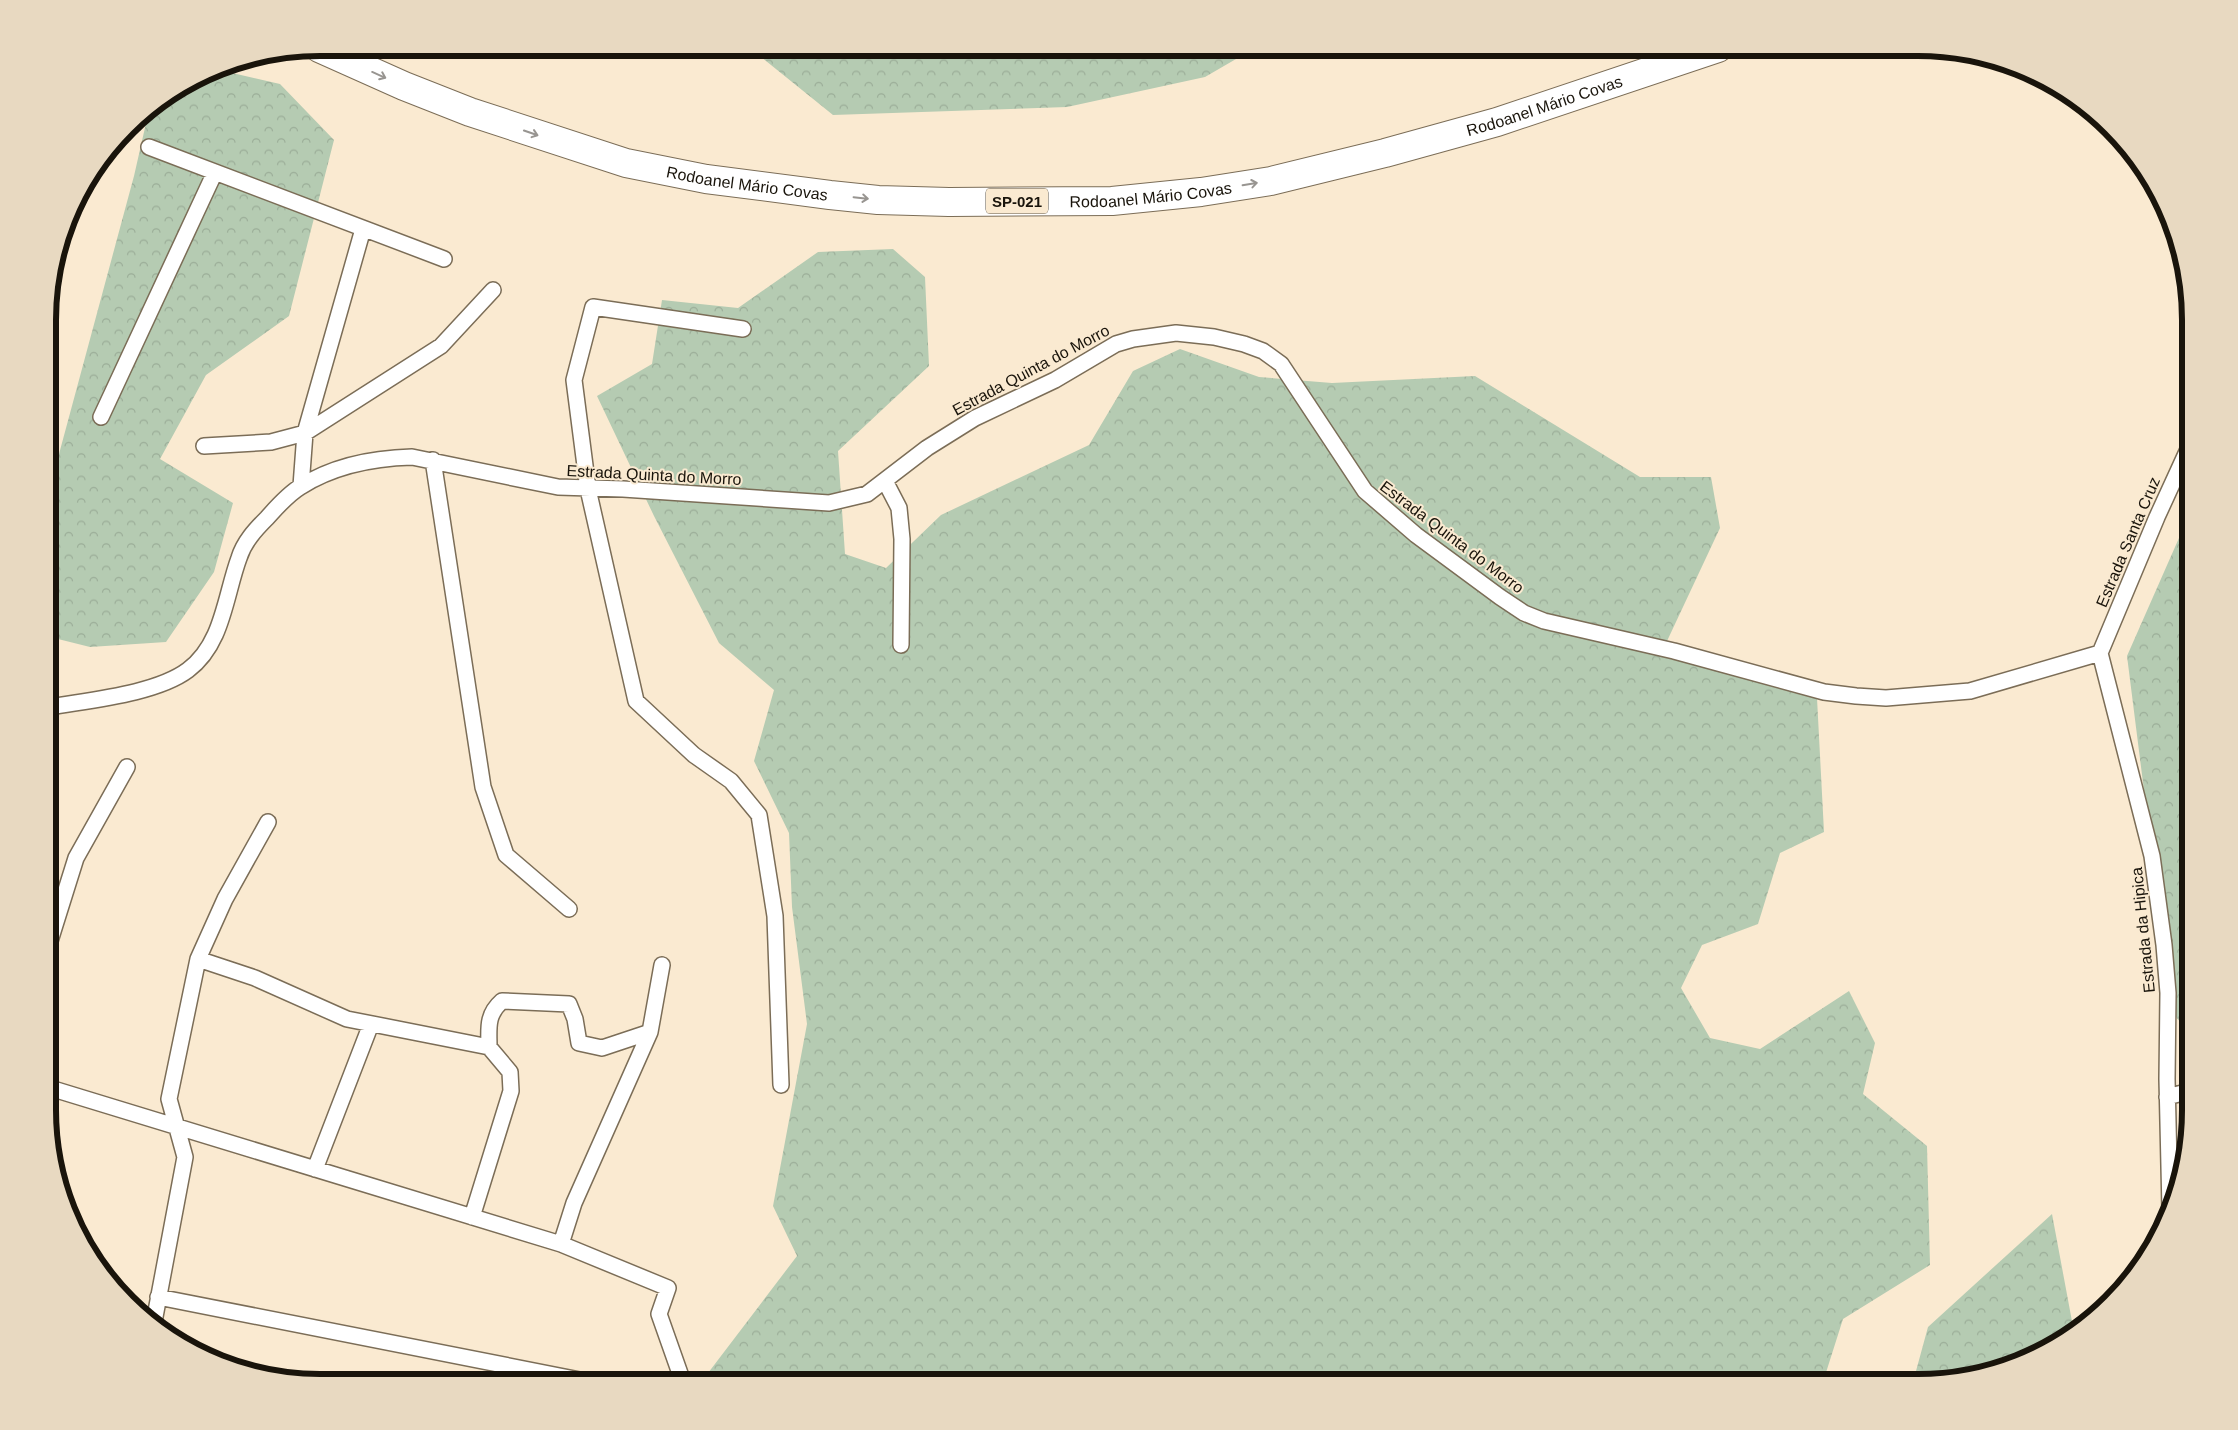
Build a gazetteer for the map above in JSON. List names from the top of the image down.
{
  "streets": {
    "highway": ["Rodoanel Mário Covas", "SP-021"],
    "street": ["Estrada Quinta do Morro", "Estrada Santa Cruz", "Estrada da Hipica"]
  },
  "crossings": [
    ["Estrada Quinta do Morro", "Estrada Santa Cruz"],
    ["Estrada Quinta do Morro", "Estrada da Hipica"],
    ["Estrada Santa Cruz", "Estrada da Hipica"]
  ],
  "one_way": ["Rodoanel Mário Covas"]
}
